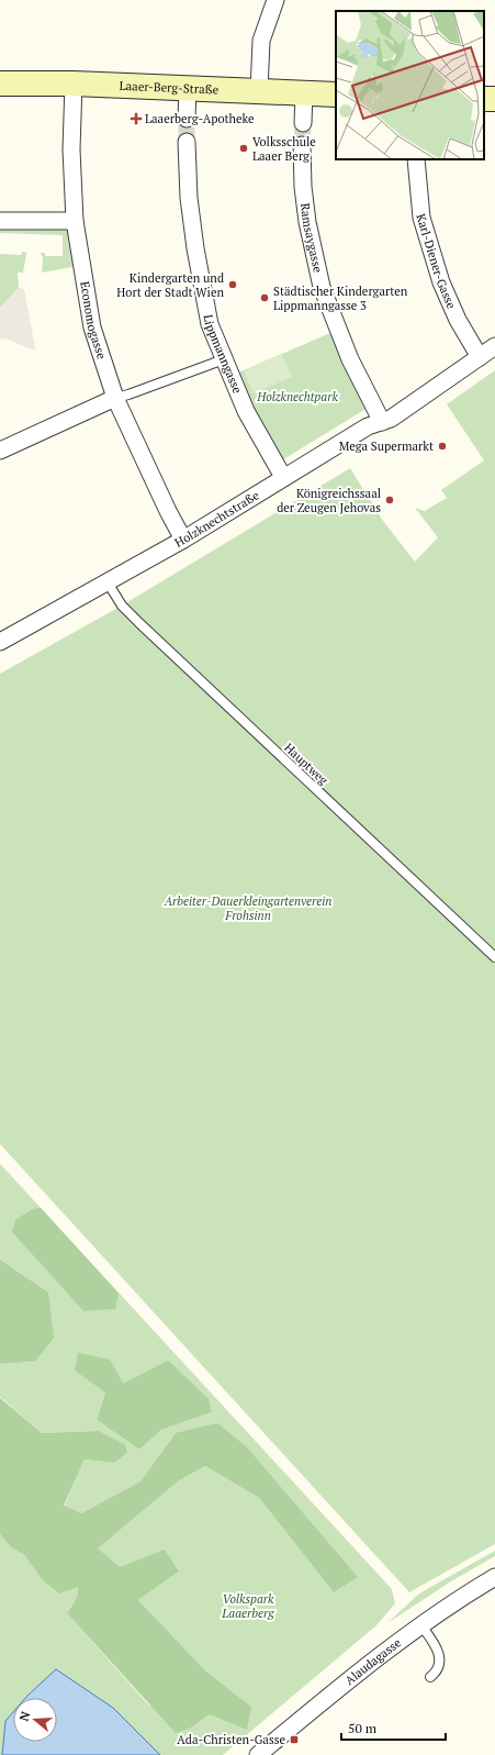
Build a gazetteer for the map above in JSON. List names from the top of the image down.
{
  "streets": {
    "main road": ["Laaer-Berg-Straße"],
    "street": [
      "Ramsaygasse",
      "Karl-Diener-Gasse",
      "Economogasse",
      "Lippmanngasse",
      "Holzknechtstraße",
      "Alaudagasse"
    ],
    "lane": ["Hauptweg"]
  },
  "crossings": [
    ["Laaer-Berg-Straße", "Economogasse"],
    ["Ramsaygasse", "Holzknechtstraße"],
    ["Karl-Diener-Gasse", "Holzknechtstraße"],
    ["Economogasse", "Holzknechtstraße"],
    ["Lippmanngasse", "Holzknechtstraße"],
    ["Holzknechtstraße", "Hauptweg"]
  ],
  "parks": ["Holzknechtpark", "Arbeiter-Dauerkleingartenverein Frohsinn", "Volkspark Laaerberg"],
  "places": {
    "health": ["Laaerberg-Apotheke"],
    "other": [
      "Volksschule Laaer Berg",
      "Kindergarten und Hort der Stadt Wien",
      "Städtischer Kindergarten Lippmanngasse 3",
      "Mega Supermarkt",
      "Königreichssaal der Zeugen Jehovas"
    ],
    "transit": ["Ada-Christen-Gasse"]
  },
  "scale_bar": "50 m",
  "north": "left"
}
